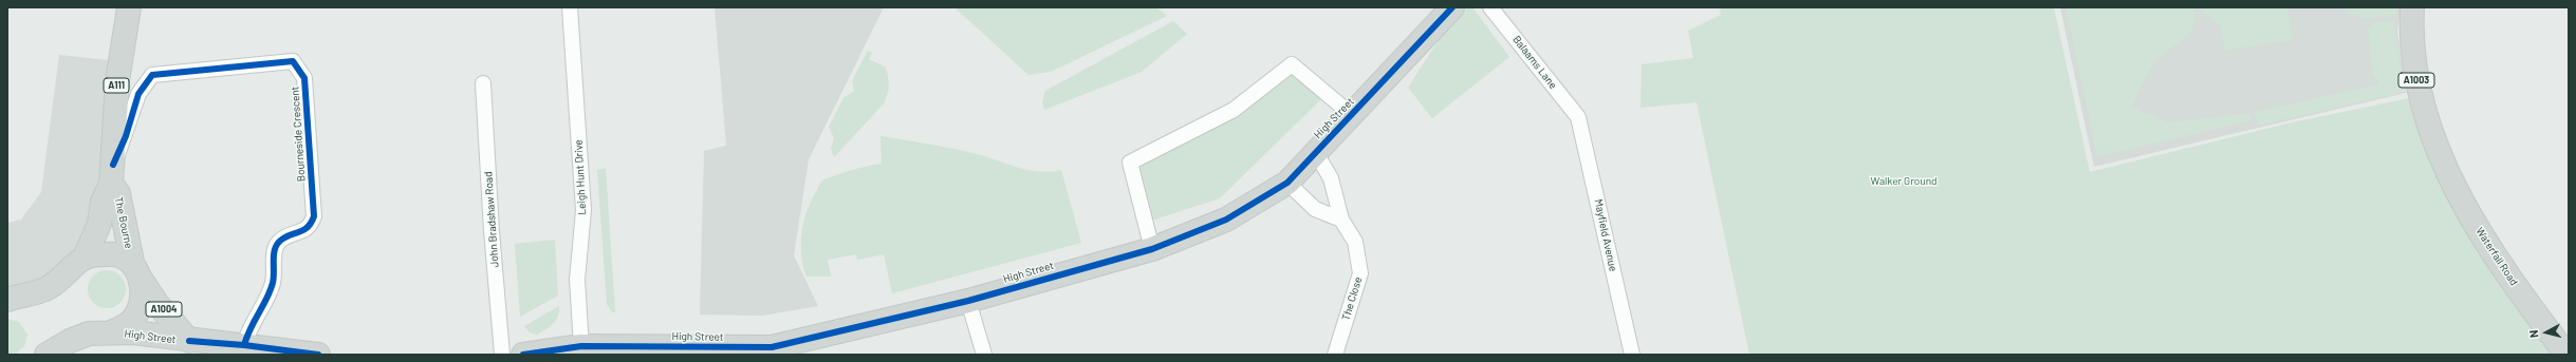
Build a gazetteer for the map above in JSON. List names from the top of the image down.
{
  "streets": {
    "main road": [
      "A1003",
      "A111",
      "High Street",
      "The Bourne",
      "Waterfall Road",
      "A1004"
    ],
    "street": [
      "Balaams Lane",
      "Bourneside Crescent",
      "Leigh Hunt Drive",
      "John Bradshaw Road",
      "Mayfield Avenue",
      "The Close"
    ]
  },
  "crossings": [
    ["Balaams Lane", "Mayfield Avenue"],
    ["A111", "High Street"],
    ["A111", "The Bourne"],
    ["High Street", "Bourneside Crescent"],
    ["High Street", "Leigh Hunt Drive"],
    ["High Street", "The Bourne"],
    ["High Street", "The Close"],
    ["Bourneside Crescent", "The Bourne"]
  ],
  "parks": ["Walker Ground"],
  "north": "left"
}
